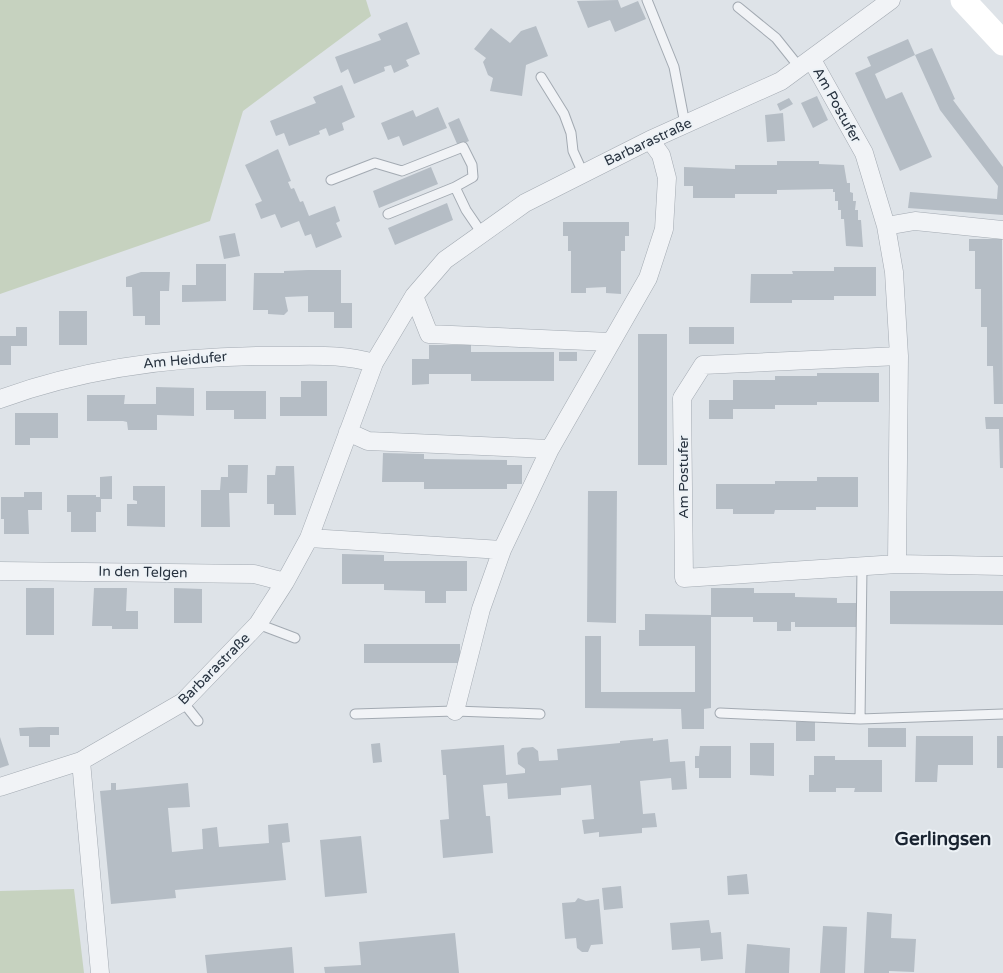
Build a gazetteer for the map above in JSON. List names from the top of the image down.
{
  "streets": {
    "street": [
      "Am Postufer",
      "Barbarastraße",
      "Am Heidufer",
      "In den Telgen"
    ]
  },
  "crossings": [
    ["Am Postufer", "Barbarastraße"],
    ["Barbarastraße", "Am Heidufer"],
    ["Barbarastraße", "In den Telgen"]
  ],
  "districts": ["Gerlingsen"]
}
